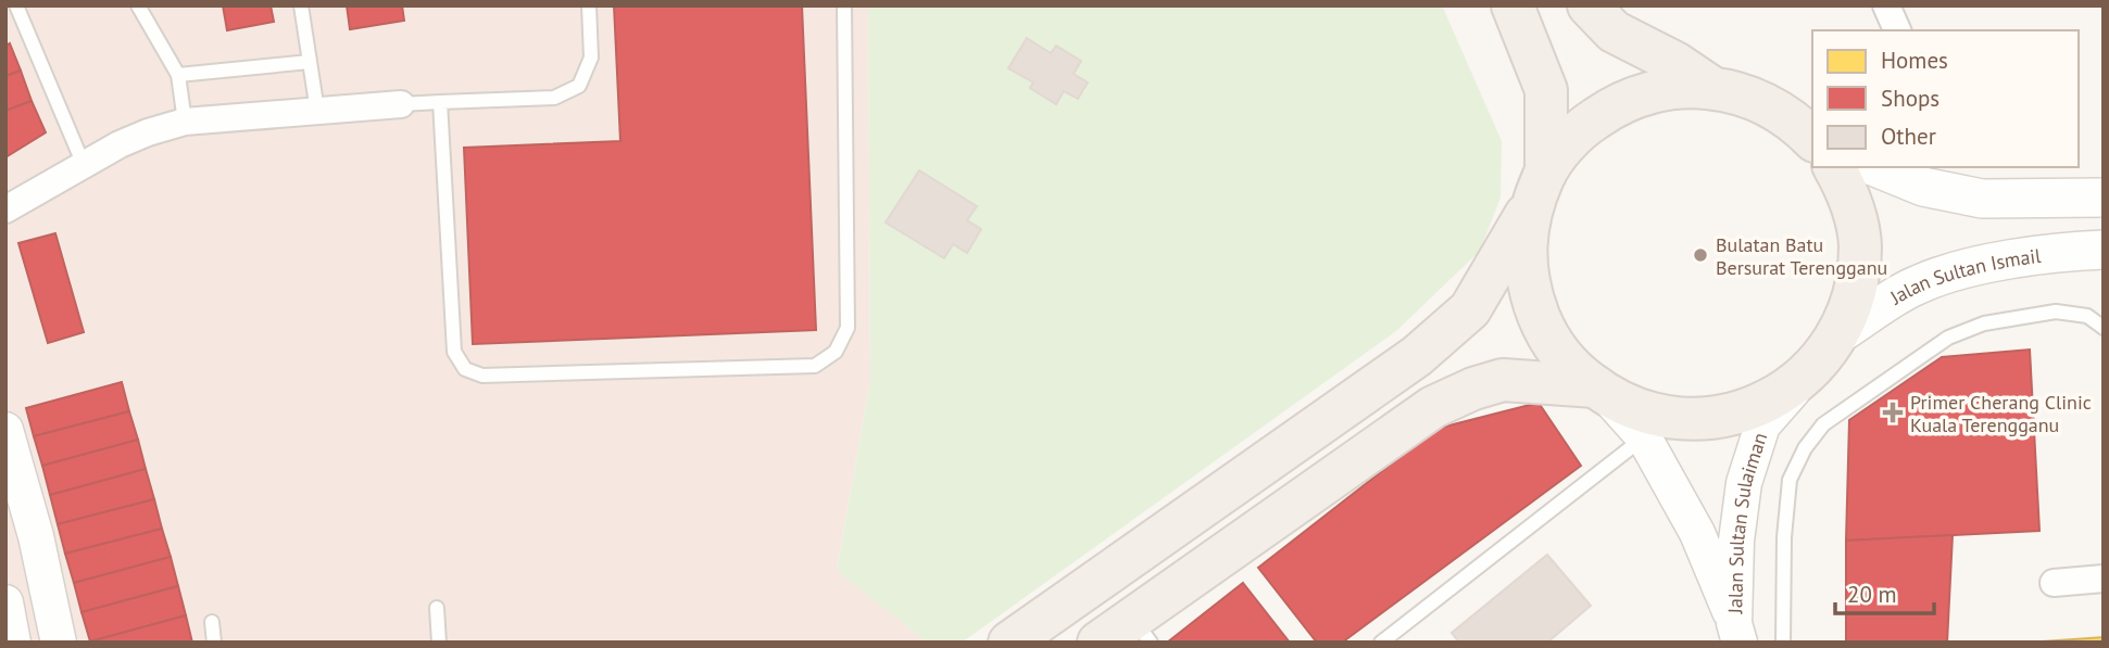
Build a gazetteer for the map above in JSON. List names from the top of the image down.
{
  "streets": {
    "main road": ["Jalan Sultan Ismail"],
    "street": ["Jalan Sultan Sulaiman"]
  },
  "places": {
    "other": ["Bulatan Batu Bersurat Terengganu"],
    "health": ["Primer Cherang Clinic Kuala Terengganu"]
  },
  "legend": ["Homes", "Shops", "Other"],
  "scale_bar": "20 m"
}
